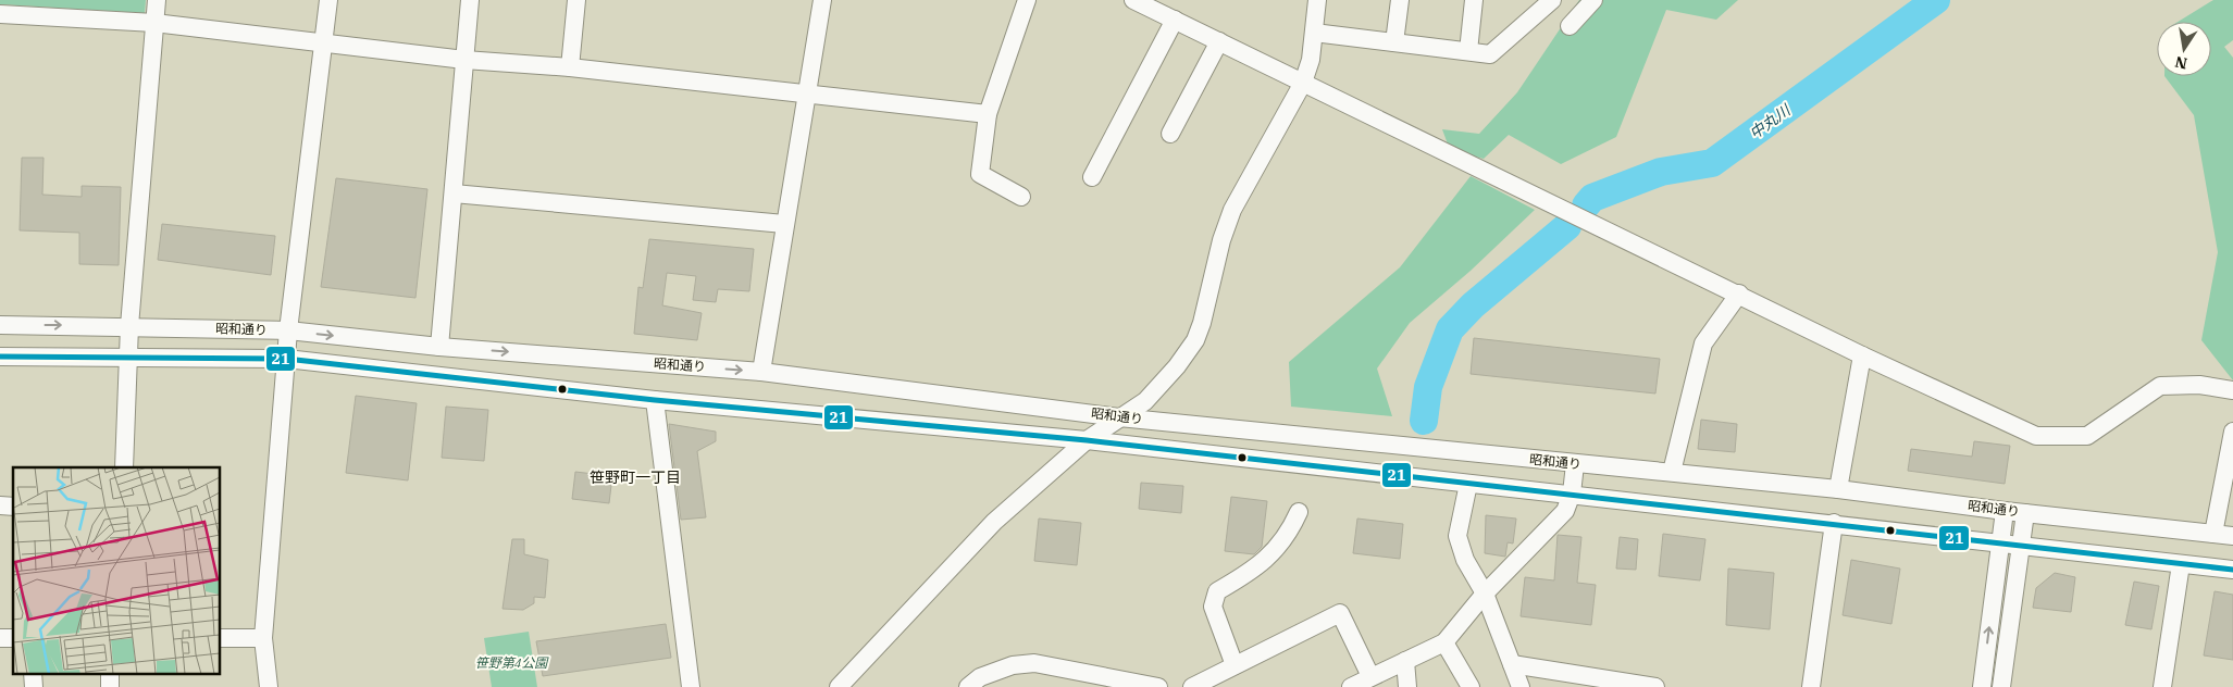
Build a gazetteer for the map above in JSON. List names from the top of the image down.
{
  "streets": {
    "street": ["昭和通り"]
  },
  "districts": ["笹野町一丁目"],
  "water": ["中丸川"],
  "parks": ["笹野第4公園"],
  "lines": ["transit line 21"],
  "north": "bottom"
}
